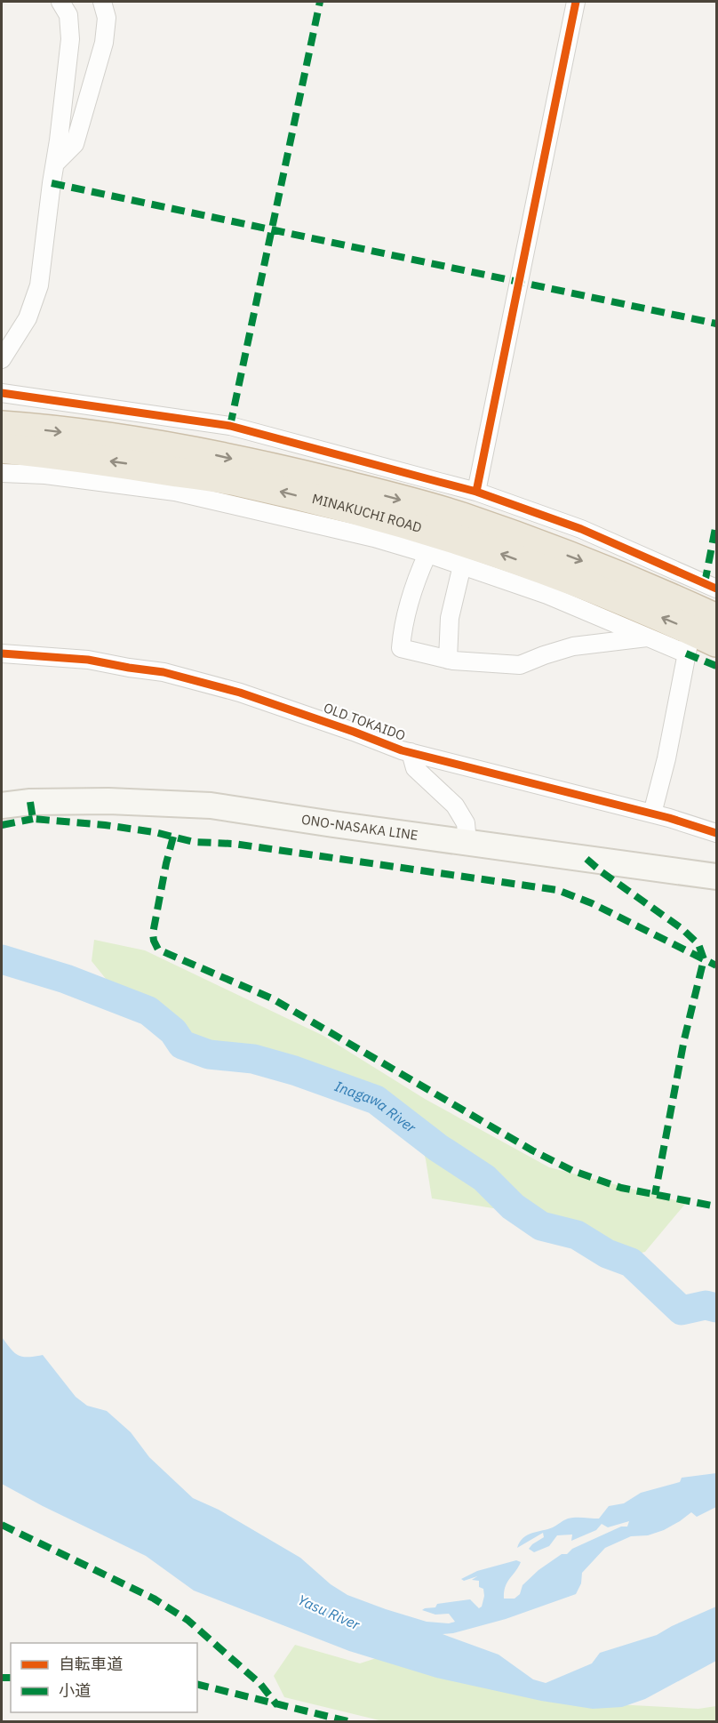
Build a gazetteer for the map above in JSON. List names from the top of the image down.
{
  "streets": {
    "highway": ["MINAKUCHI ROAD"],
    "main road": ["ONO-NASAKA LINE"],
    "street": ["OLD TOKAIDO"]
  },
  "water": ["Inagawa River", "Yasu River"],
  "legend": ["自転車道", "小道"]
}
